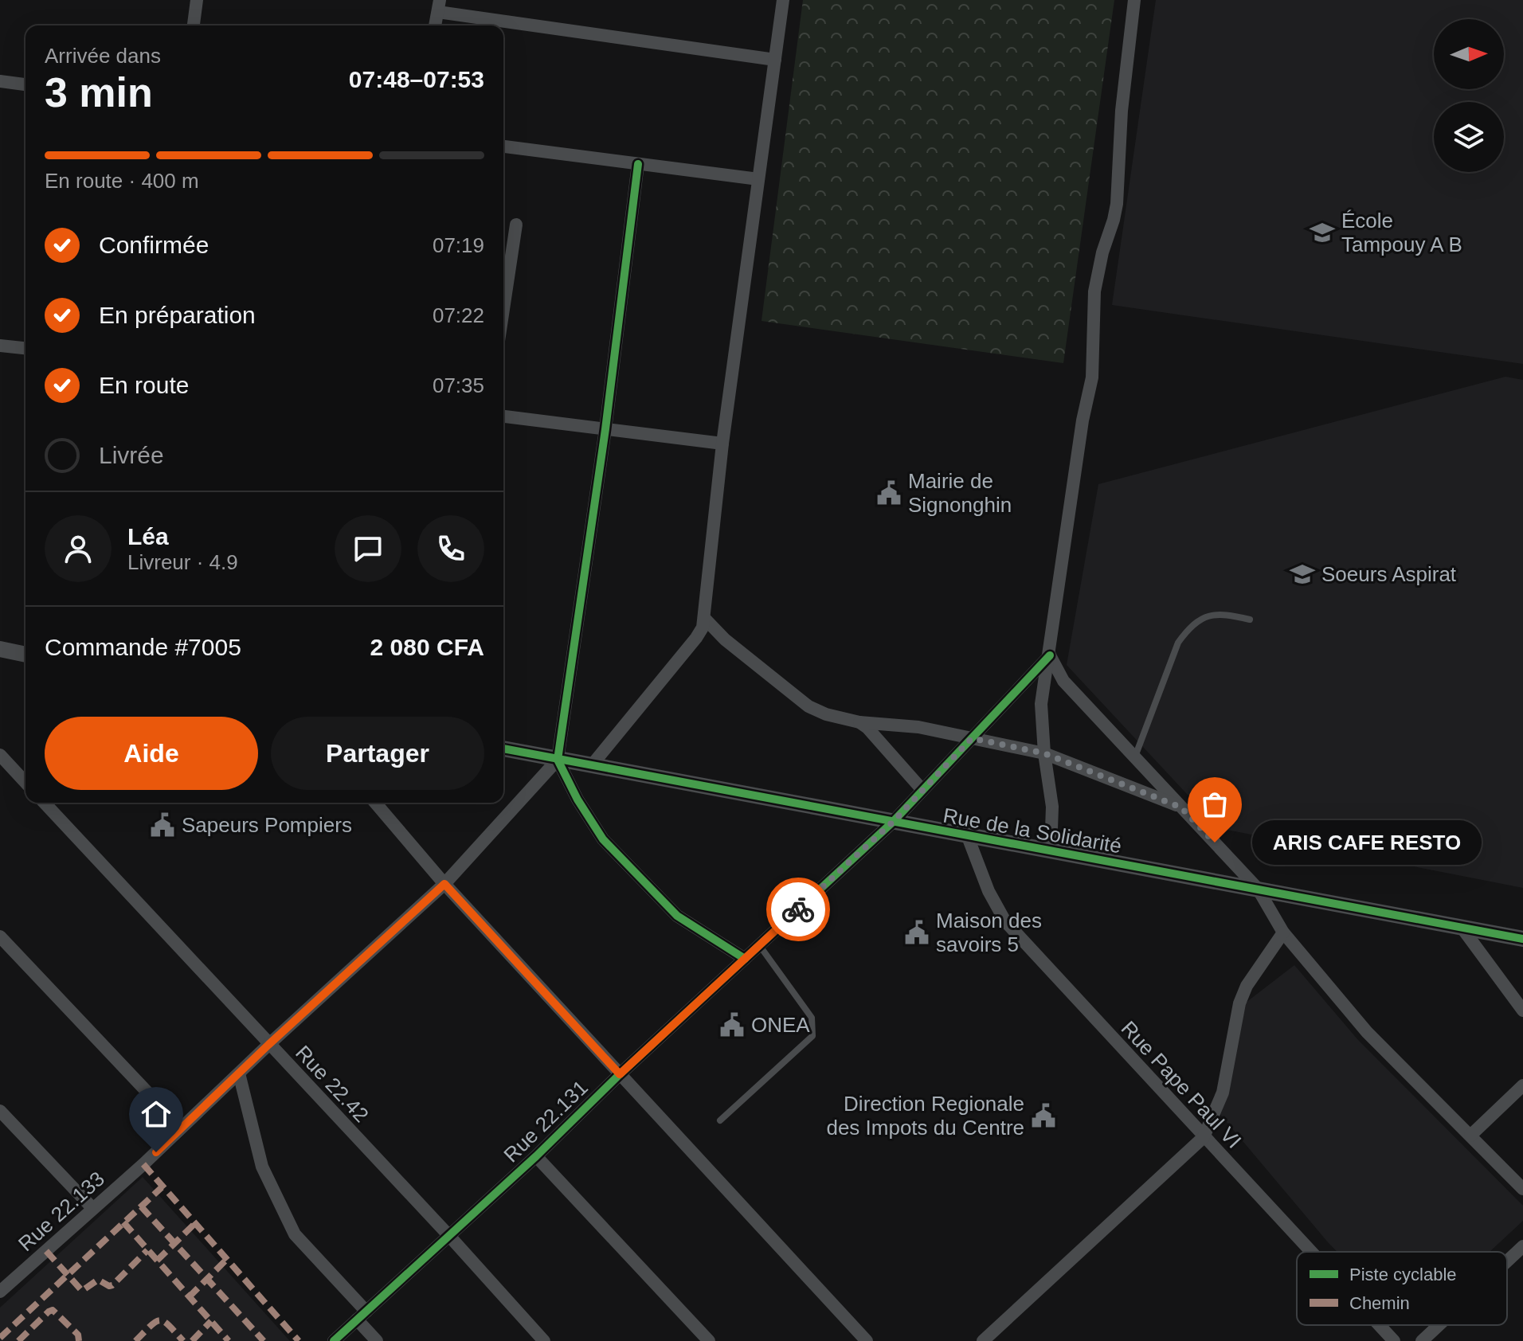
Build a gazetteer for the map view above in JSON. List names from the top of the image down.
{
  "streets": {
    "street": [
      "Rue de la Solidarité",
      "Rue 22.42",
      "Rue Pape Paul VI",
      "Rue 22.131",
      "Rue 22.133"
    ]
  },
  "crossings": [
    ["Rue de la Solidarité", "Rue Pape Paul VI"],
    ["Rue de la Solidarité", "Rue 22.131"],
    ["Rue de la Solidarité", "Rue 22.133"],
    ["Rue 22.42", "Rue 22.131"],
    ["Rue 22.42", "Rue 22.133"]
  ],
  "places": {
    "school or university": ["École Tampouy A B", "Soeurs Aspirat"],
    "public building": [
      "Mairie de Signonghin",
      "Sapeurs Pompiers",
      "Maison des savoirs 5",
      "ONEA",
      "Direction Regionale des Impots du Centre"
    ],
    "other": ["ARIS CAFE RESTO"]
  },
  "legend": ["Piste cyclable", "Chemin"],
  "north": "right",
  "page": {
    "heading": ["3 min", "Arrivée dans", "07:48–07:53"],
    "panel": [
      "Léa",
      "Livreur · 4.9",
      "Commande #7005",
      "2 080 CFA"
    ],
    "bar": "En route · 400 m",
    "list": [
      ["Confirmée", "07:19"],
      ["En préparation", "07:22"],
      ["En route", "07:35"],
      "Livrée"
    ],
    "buttons": ["Aide", "Partager"],
    "bubble": "ARIS CAFE RESTO"
  }
}
